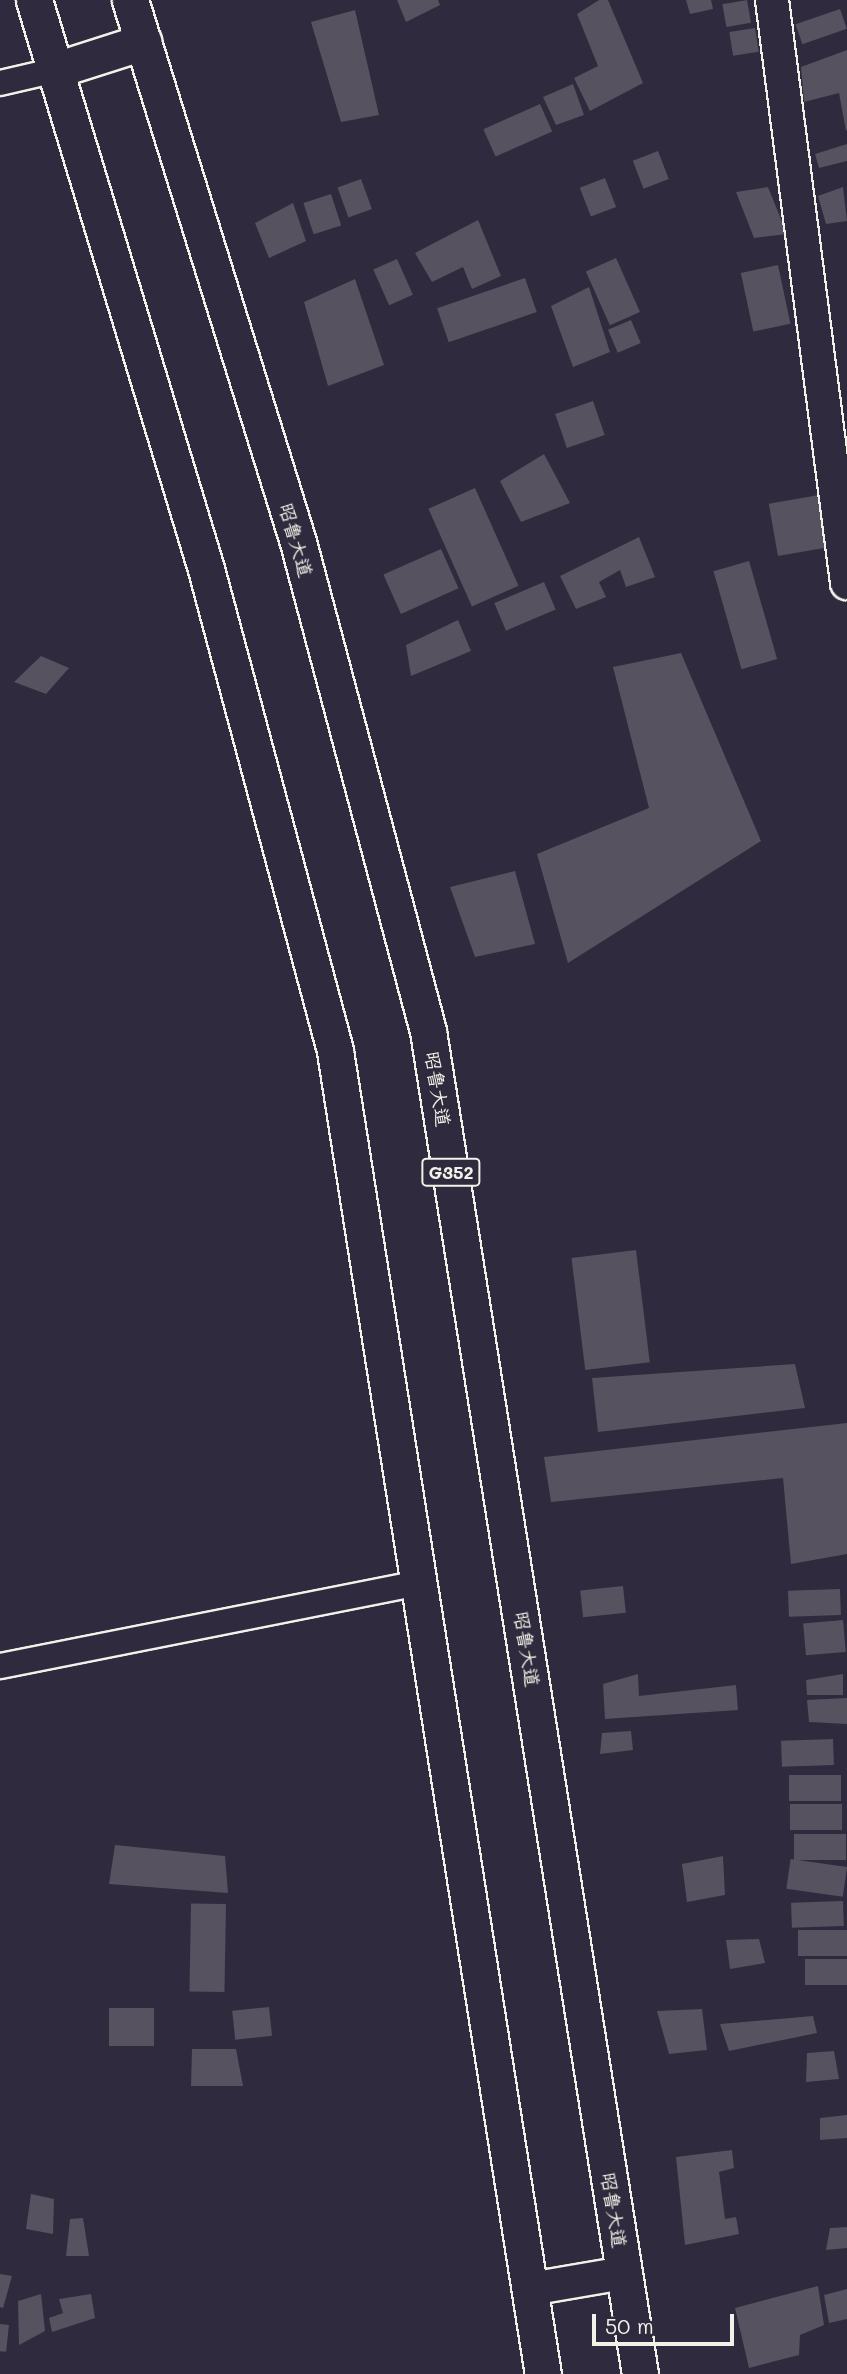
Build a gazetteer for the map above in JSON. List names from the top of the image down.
{
  "streets": {
    "highway": ["昭鲁大道", "G352"]
  },
  "scale_bar": "50 m"
}
